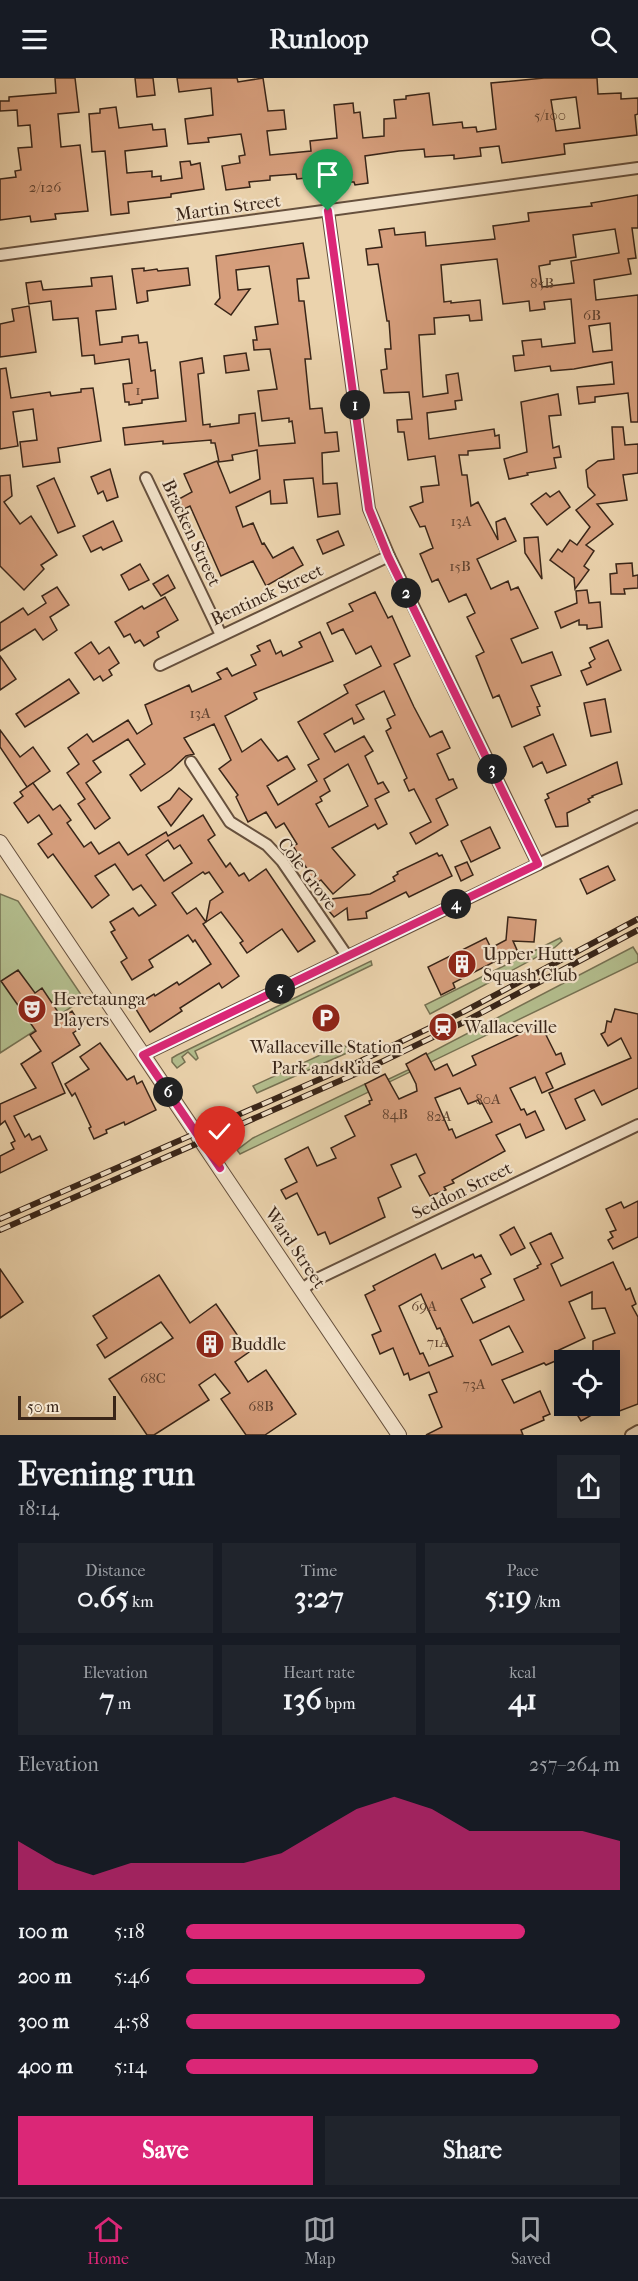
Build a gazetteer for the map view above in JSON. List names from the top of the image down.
{
  "streets": {
    "street": [
      "Martin Street",
      "Bracken Street",
      "Bentinck Street",
      "Cole Grove",
      "Seddon Street",
      "Ward Street"
    ]
  },
  "crossings": [
    ["Bracken Street", "Bentinck Street"],
    ["Seddon Street", "Ward Street"]
  ],
  "places": {
    "building": ["Upper Hutt Squash Club", "Buddle"],
    "theatre": ["Heretaunga Players"],
    "parking": ["Wallaceville Station Park and Ride"],
    "station": ["Wallaceville"]
  },
  "house_numbers": [
    "5/100",
    "2/126",
    "85B",
    "6B",
    "1",
    "13A",
    "15B",
    "13A",
    "80A",
    "84B",
    "82A",
    "69A",
    "71A",
    "68C",
    "73A",
    "68B"
  ],
  "scale_bar": "50 m",
  "page": {
    "header": "Runloop",
    "pins": [
      "1",
      "2",
      "3",
      "4",
      "5",
      "6"
    ],
    "scale": "50 m",
    "heading": ["Evening run", "18:14"],
    "stats": [
      ["Distance", "0.65 km"],
      ["Time", "3:27"],
      ["Pace", "5:19 /km"],
      ["Elevation", "7 m"],
      ["Heart rate", "136 bpm"],
      ["kcal", "41"]
    ],
    "chart": ["Elevation", "257–264 m"],
    "list": [
      {
        "name": "100 m",
        "note": "5:18"
      },
      {
        "name": "200 m",
        "note": "5:46"
      },
      {
        "name": "300 m",
        "note": "4:58"
      },
      {
        "name": "400 m",
        "note": "5:14"
      }
    ],
    "buttons": ["Save", "Share"],
    "tabs": ["Home", "Map", "Saved"]
  }
}
